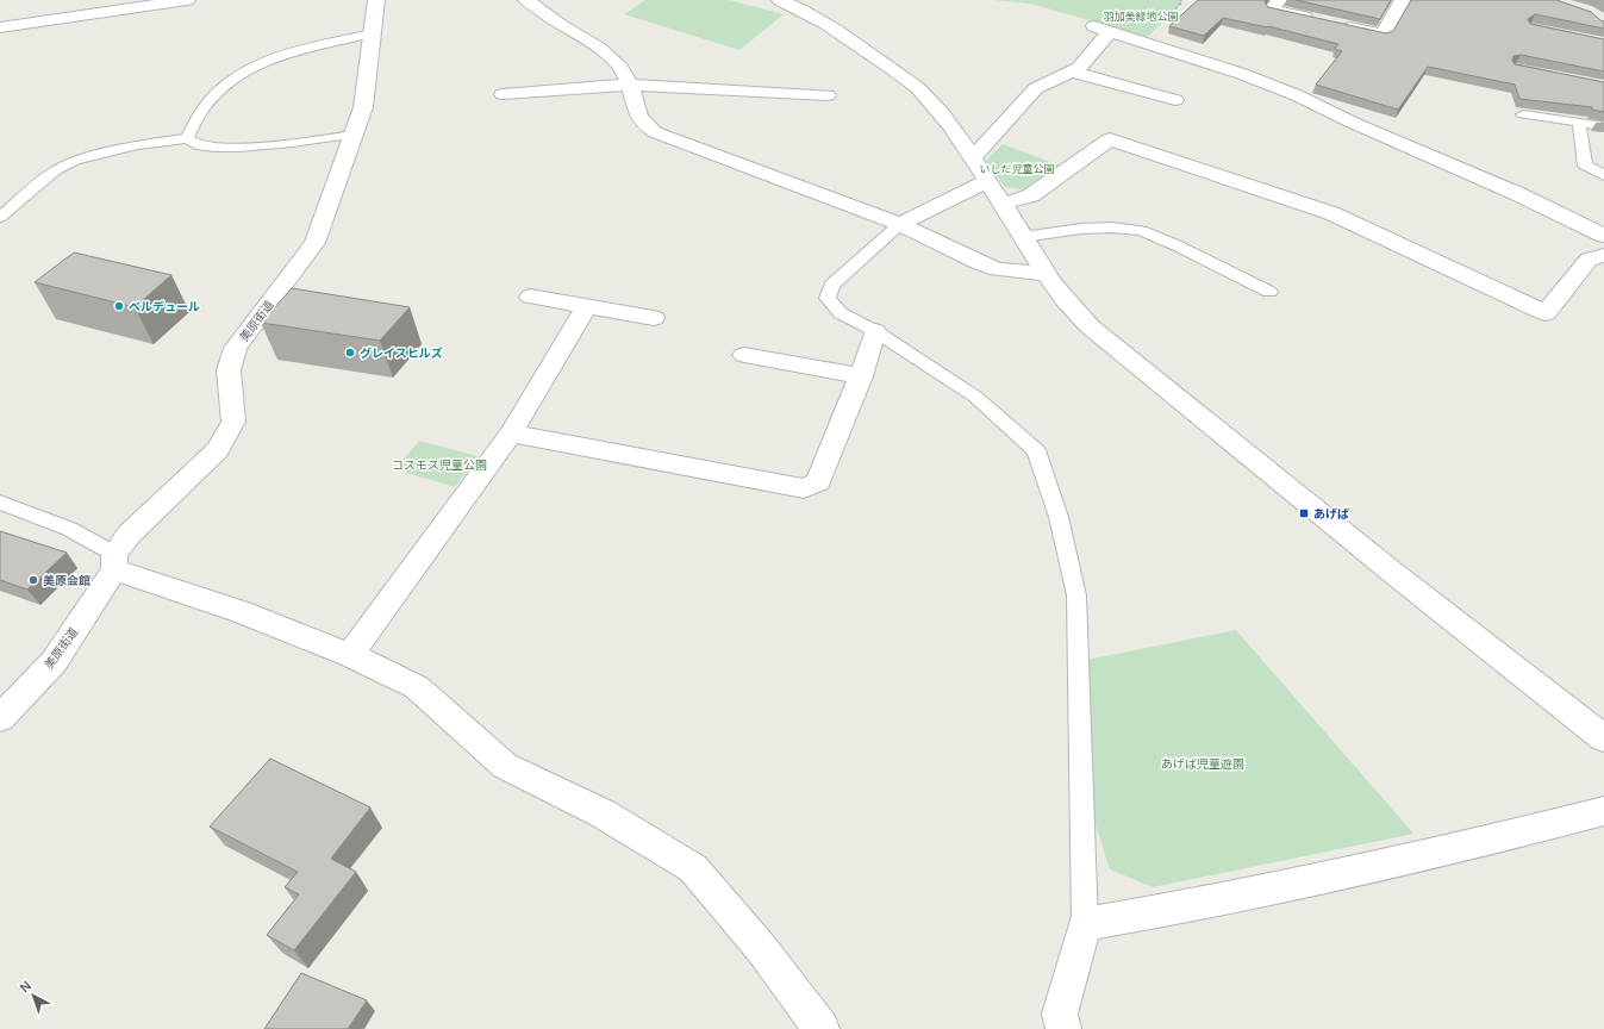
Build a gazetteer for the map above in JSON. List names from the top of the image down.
{
  "streets": {
    "street": ["美原街道"]
  },
  "parks": [
    "羽加美緑地公園",
    "いしだ児童公園",
    "コスモス児童公園",
    "あげば児童遊園"
  ],
  "places": {
    "other": ["ベルデュール", "グレイスヒルズ", "美原会館"],
    "transit": ["あげば"]
  },
  "north": "top left"
}
